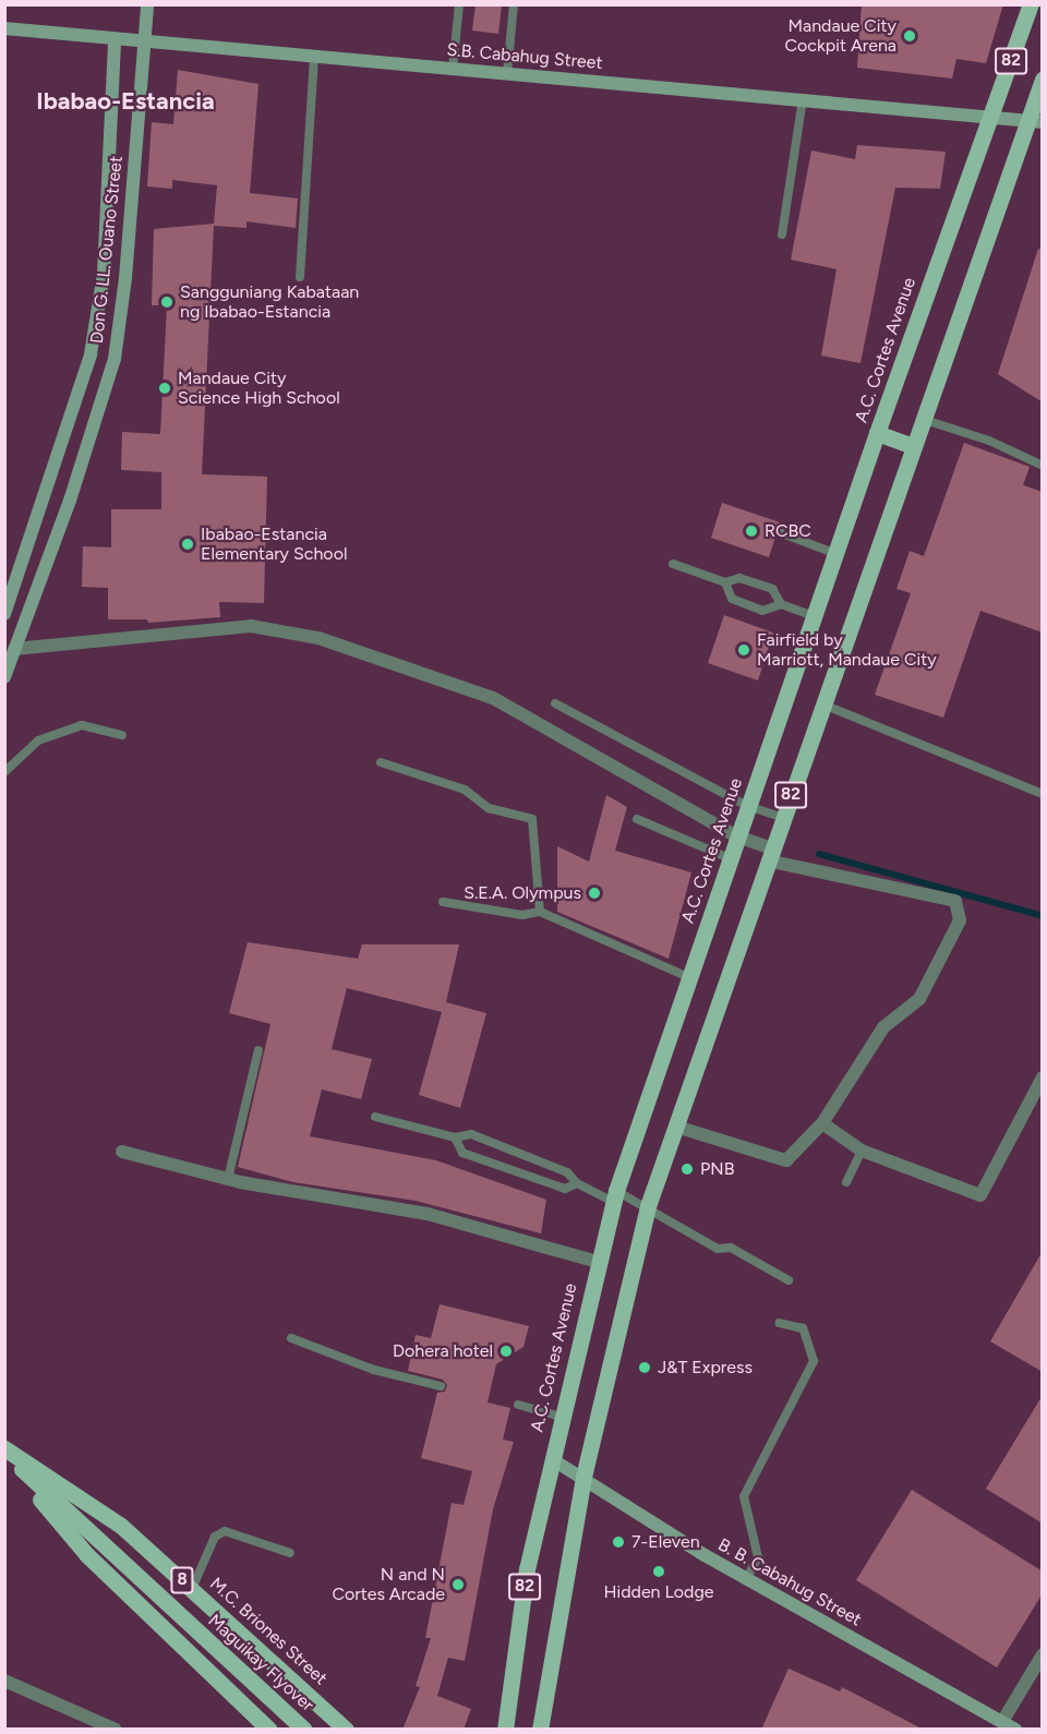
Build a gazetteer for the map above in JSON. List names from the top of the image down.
{
  "streets": {
    "main road": [
      "82",
      "A.C. Cortes Avenue",
      "8",
      "M.C. Briones Street",
      "Maguikay Flyover"
    ],
    "street": ["S.B. Cabahug Street", "Don G. LL. Ouano Street", "B. B. Cabahug Street"]
  },
  "crossings": [
    ["S.B. Cabahug Street", "82"],
    ["S.B. Cabahug Street", "Don G. LL. Ouano Street"],
    ["S.B. Cabahug Street", "A.C. Cortes Avenue"],
    ["82", "B. B. Cabahug Street"],
    ["A.C. Cortes Avenue", "B. B. Cabahug Street"],
    ["M.C. Briones Street", "Maguikay Flyover"]
  ],
  "districts": ["Ibabao-Estancia"],
  "places": [
    "Mandaue City Cockpit Arena",
    "Sangguniang Kabataan ng Ibabao-Estancia",
    "Mandaue City Science High School",
    "RCBC",
    "Ibabao-Estancia Elementary School",
    "Fairfield by Marriott, Mandaue City",
    "S.E.A. Olympus",
    "PNB",
    "Dohera hotel",
    "J&T Express",
    "7-Eleven",
    "Hidden Lodge",
    "N and N Cortes Arcade"
  ]
}
